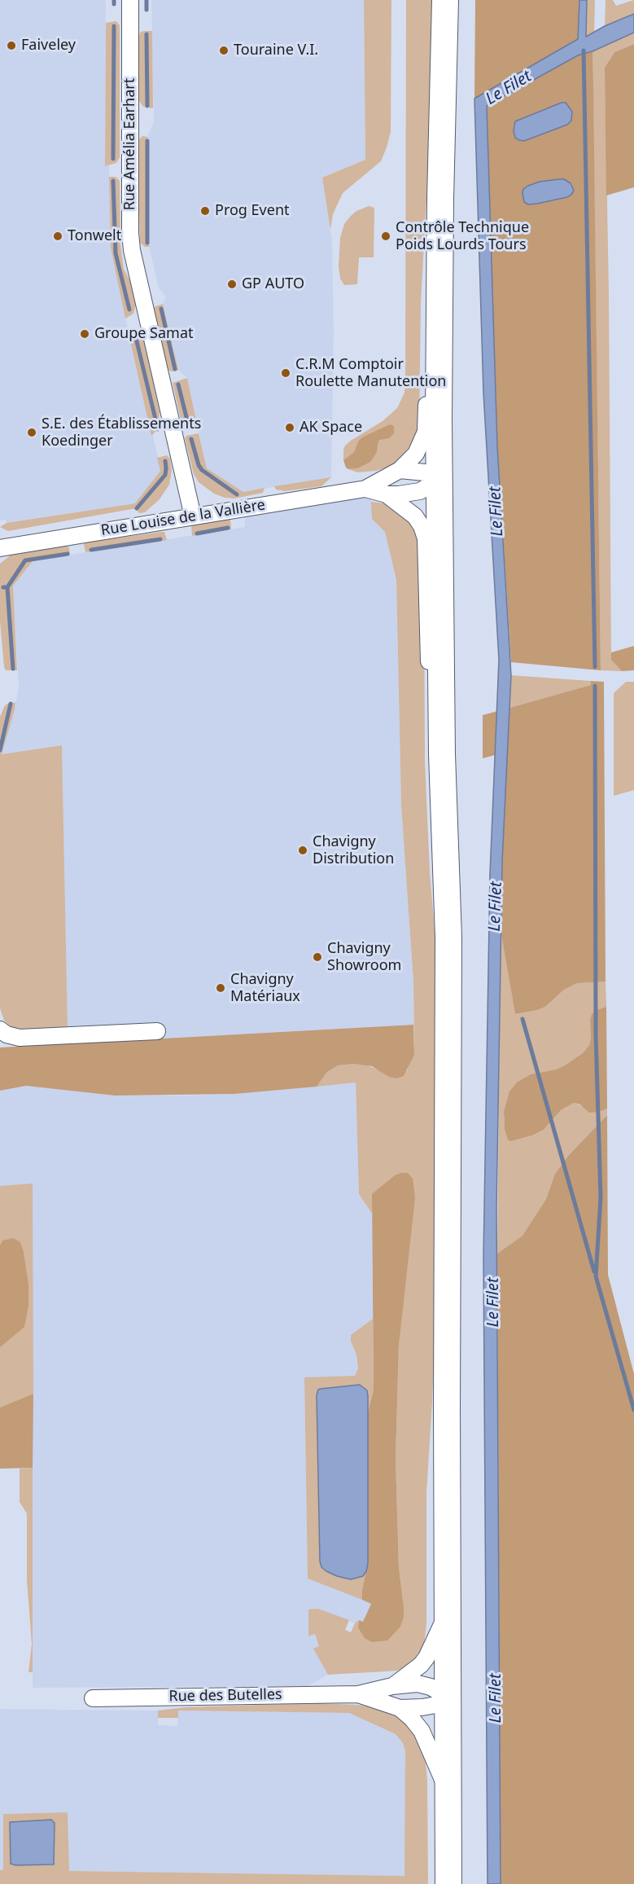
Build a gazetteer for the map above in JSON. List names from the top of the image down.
{
  "streets": {
    "street": ["Rue Amélia Earhart", "Rue Louise de la Vallière", "Rue des Butelles"]
  },
  "crossings": [
    ["Rue Amélia Earhart", "Rue Louise de la Vallière"]
  ],
  "water": ["Le Filet"],
  "places": [
    "Faiveley",
    "Touraine V.I.",
    "Prog Event",
    "Tonwelt",
    "Contrôle Technique Poids Lourds Tours",
    "GP AUTO",
    "Groupe Samat",
    "C.R.M Comptoir Roulette Manutention",
    "AK Space",
    "S.E. des Établissements Koedinger",
    "Chavigny Distribution",
    "Chavigny Showroom",
    "Chavigny Matériaux"
  ]
}
